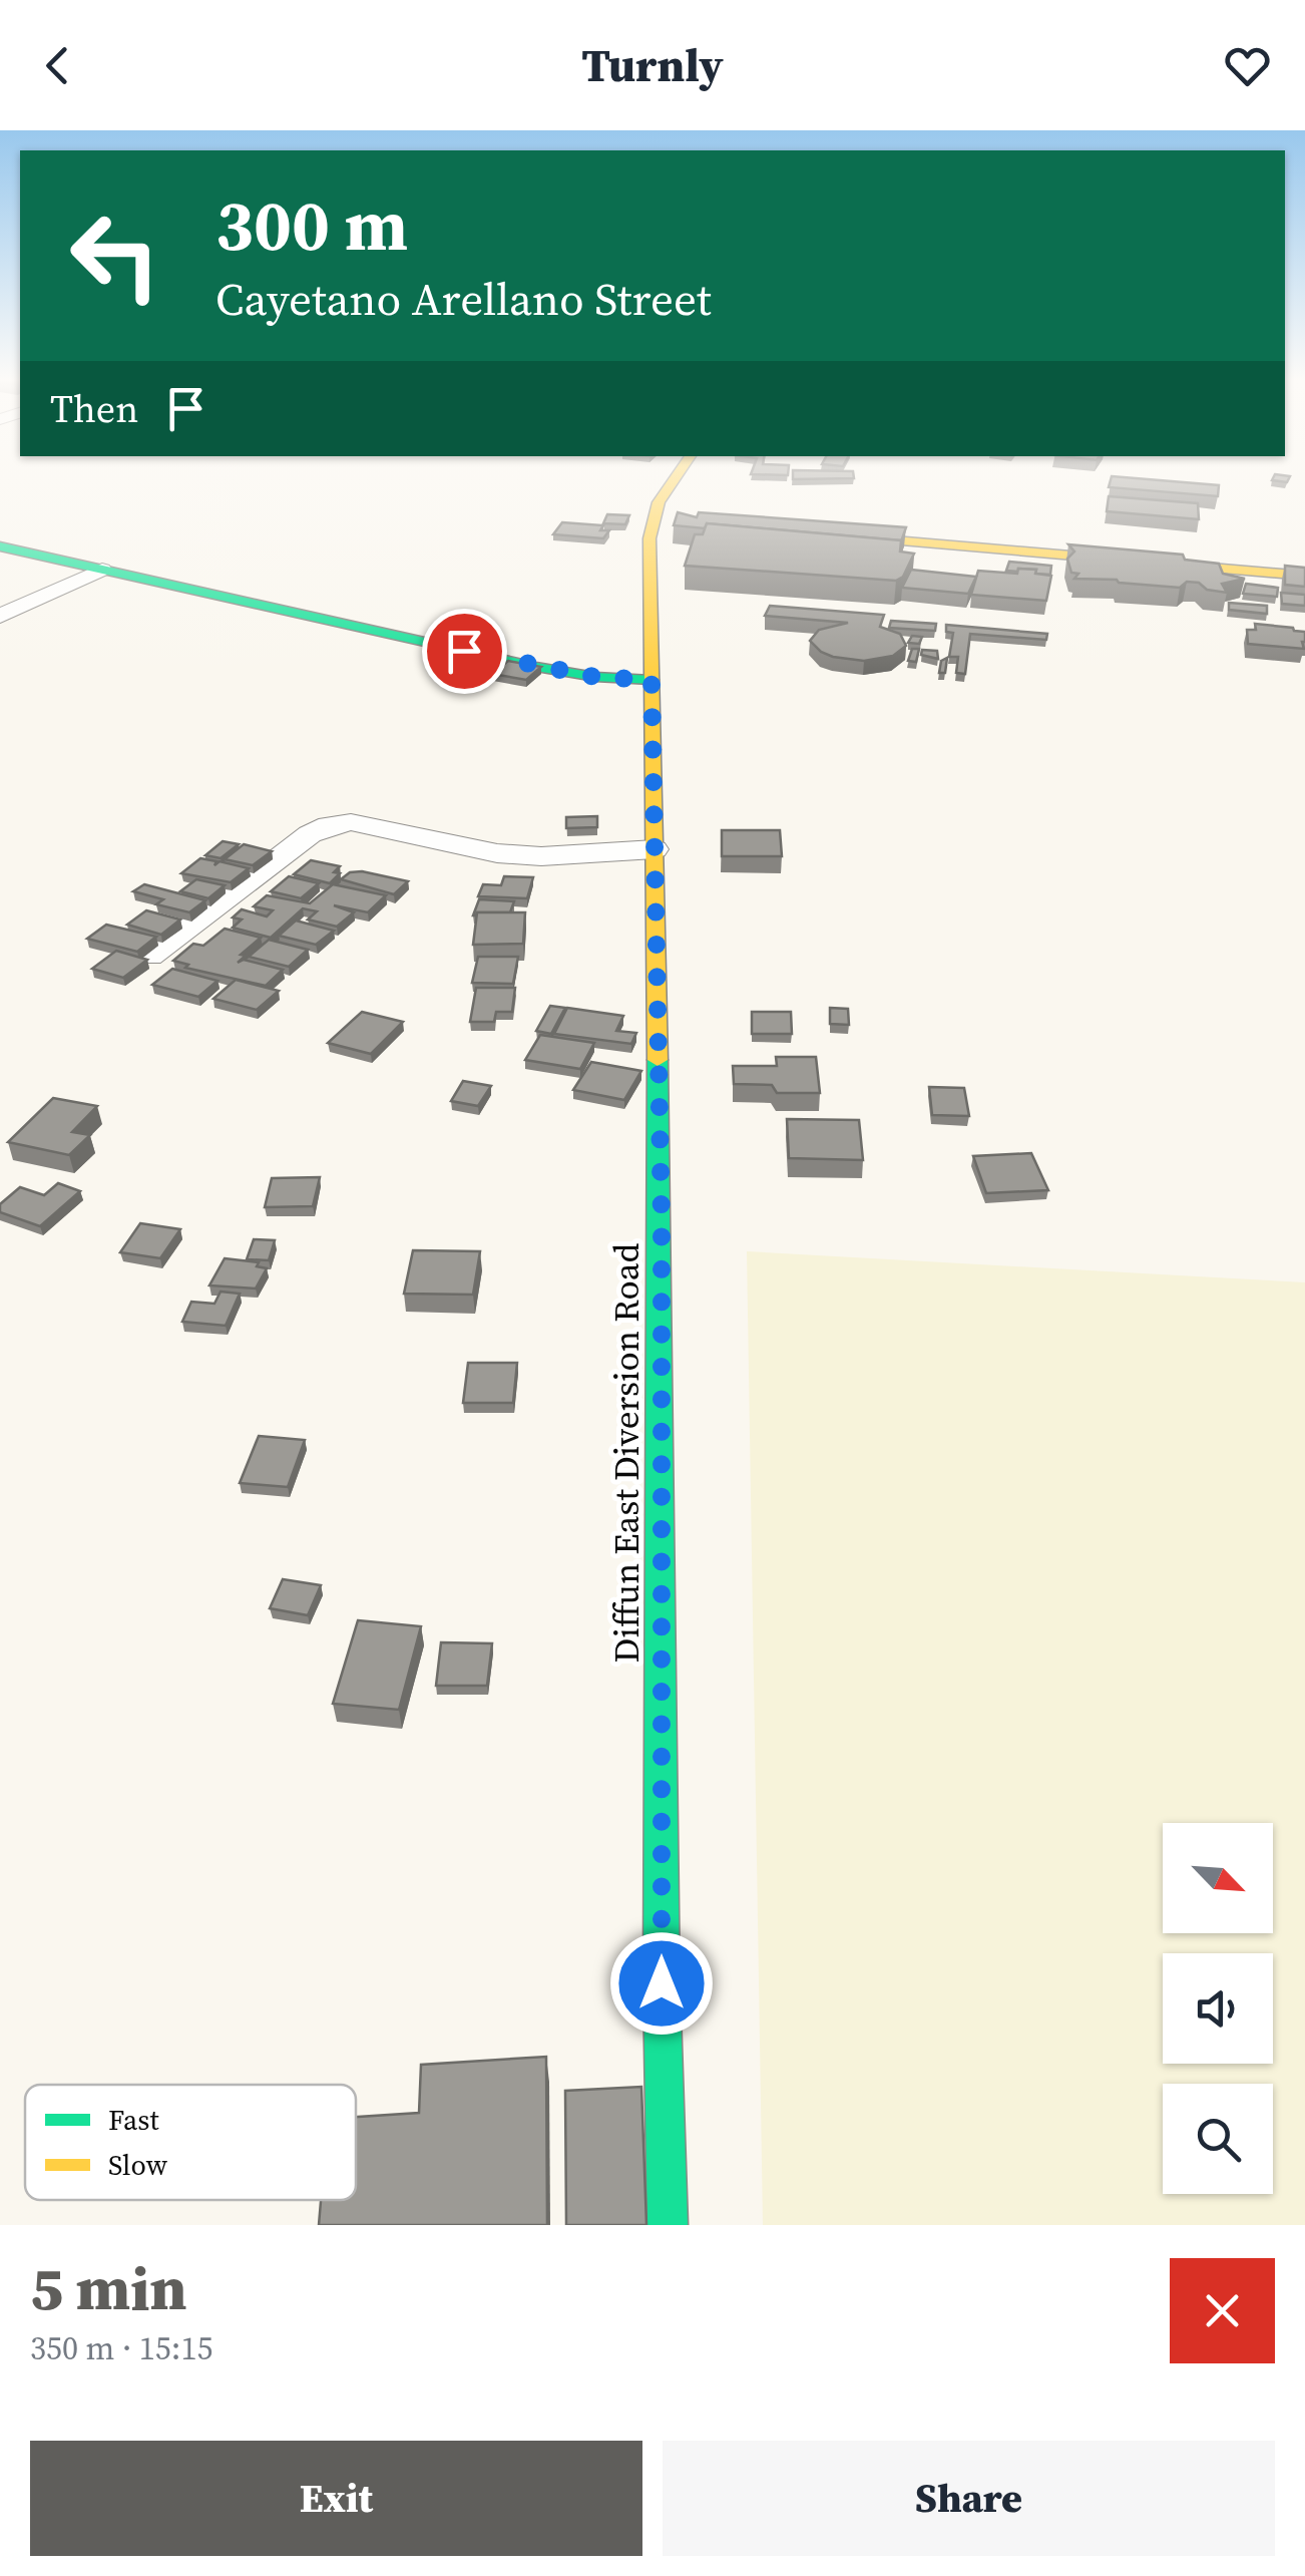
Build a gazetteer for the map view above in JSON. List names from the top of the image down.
{
  "streets": {
    "main road": ["Diffun East Diversion Road"]
  },
  "legend": ["Fast", "Slow"],
  "north": "bottom right",
  "page": {
    "header": "Turnly",
    "turn": ["300 m", "Cayetano Arellano Street"],
    "then": "Then",
    "heading": ["5 min", "350 m · 15:15"],
    "buttons": ["Exit", "Share"]
  }
}
